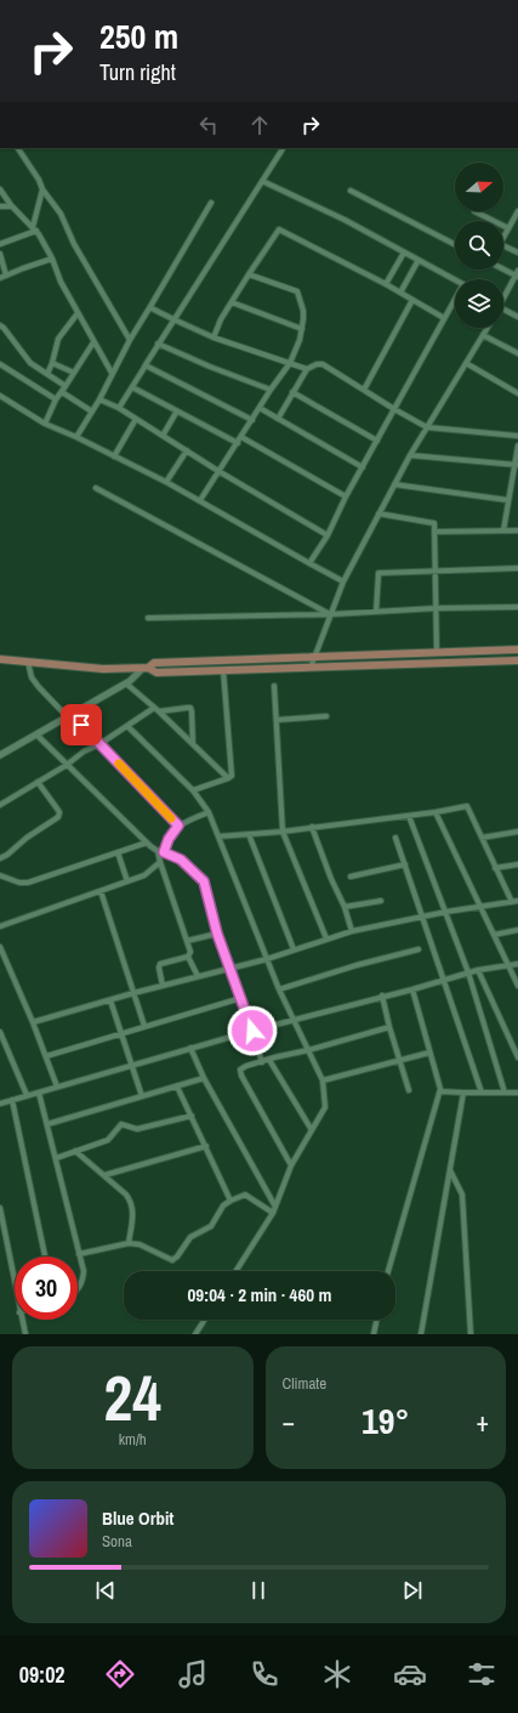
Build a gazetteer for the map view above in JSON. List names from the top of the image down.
{
  "north": "right",
  "page": {
    "turn": ["250 m", "Turn right"],
    "limit": "30",
    "trip": "09:04 · 2 min · 460 m",
    "tile": [
      ["24", "km/h"],
      "Climate"
    ],
    "heat": ["−", "19°", "+"],
    "song": ["Blue Orbit", "Sona"],
    "tabs": "09:02"
  }
}
